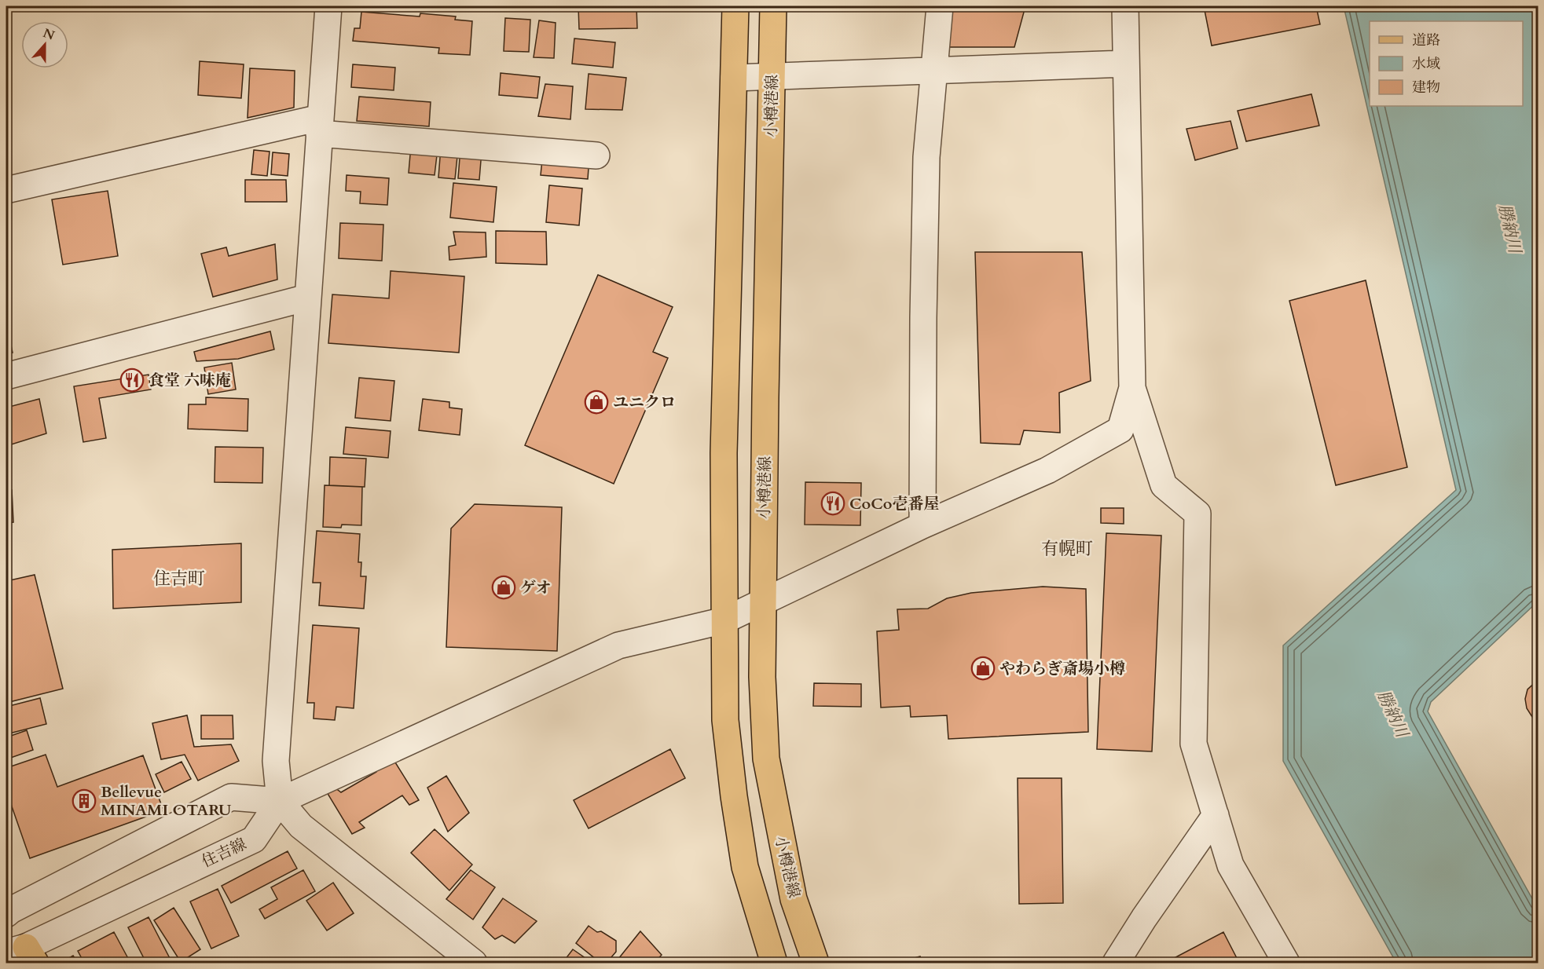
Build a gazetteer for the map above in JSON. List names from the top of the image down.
{
  "streets": {
    "main road": ["小樽港線"],
    "street": ["住吉線"]
  },
  "districts": ["有幌町", "住吉町"],
  "water": ["勝納川"],
  "places": {
    "restaurant": ["食堂 六味庵", "CoCo壱番屋"],
    "shop": ["ユニクロ", "ゲオ", "やわらぎ斎場小樽"],
    "building": ["Bellevue MINAMI OTARU"]
  },
  "legend": ["道路", "水域", "建物"],
  "north": "top"
}
